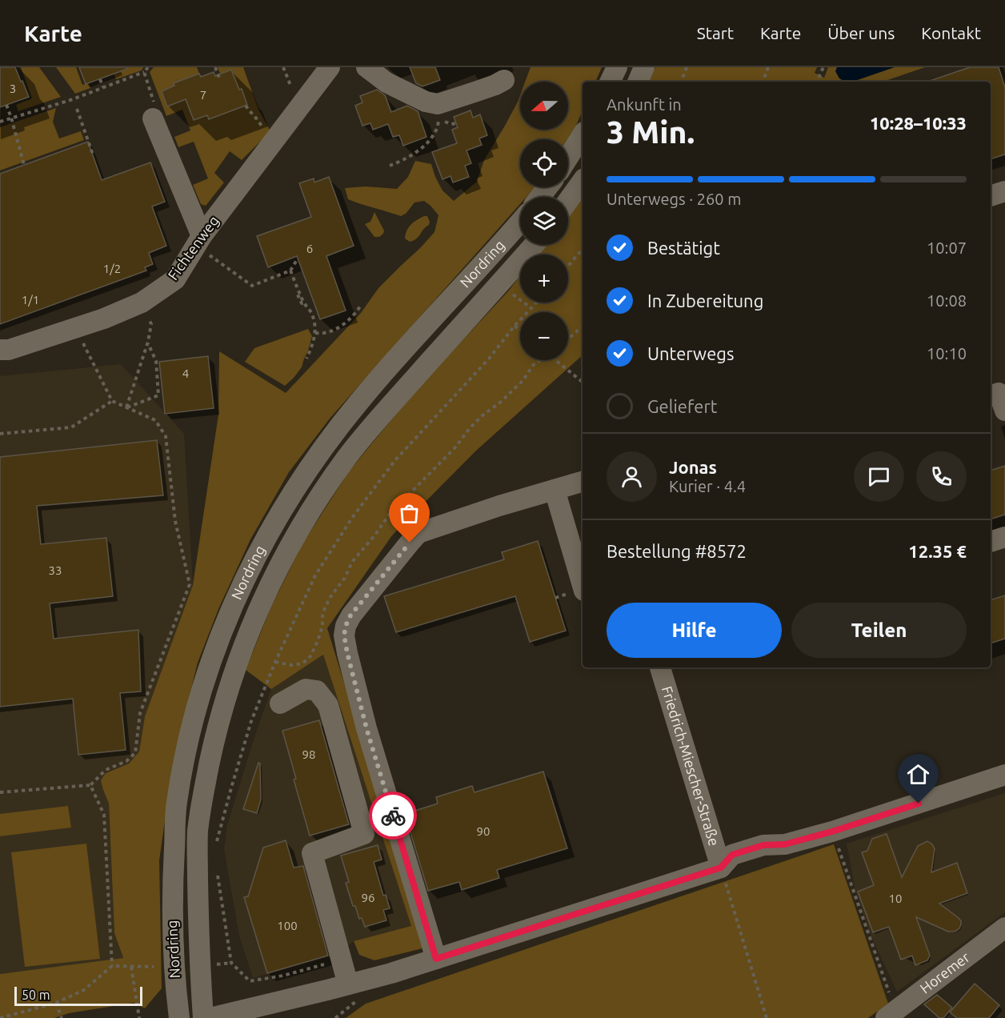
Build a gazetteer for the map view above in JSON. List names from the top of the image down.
{
  "streets": {
    "street": [
      "Fichtenweg",
      "Nordring",
      "Friedrich-Miescher-Straße",
      "Horemer"
    ]
  },
  "house_numbers": [
    "3",
    "7",
    "6",
    "1/2",
    "1/1",
    "4",
    "33",
    "98",
    "90",
    "96",
    "10",
    "100"
  ],
  "scale_bar": "50 m",
  "north": "left",
  "page": {
    "header": "Karte",
    "nav": [
      "Start",
      "Karte",
      "Über uns",
      "Kontakt"
    ],
    "map_buttons": ["+", "−"],
    "heading": ["3 Min.", "Ankunft in", "10:28–10:33"],
    "panel": [
      "Jonas",
      "Kurier · 4.4",
      "Bestellung #8572",
      "12.35 €"
    ],
    "bar": "Unterwegs · 260 m",
    "list": [
      ["Bestätigt", "10:07"],
      ["In Zubereitung", "10:08"],
      ["Unterwegs", "10:10"],
      "Geliefert"
    ],
    "buttons": ["Hilfe", "Teilen"],
    "scale": "50 m"
  }
}
